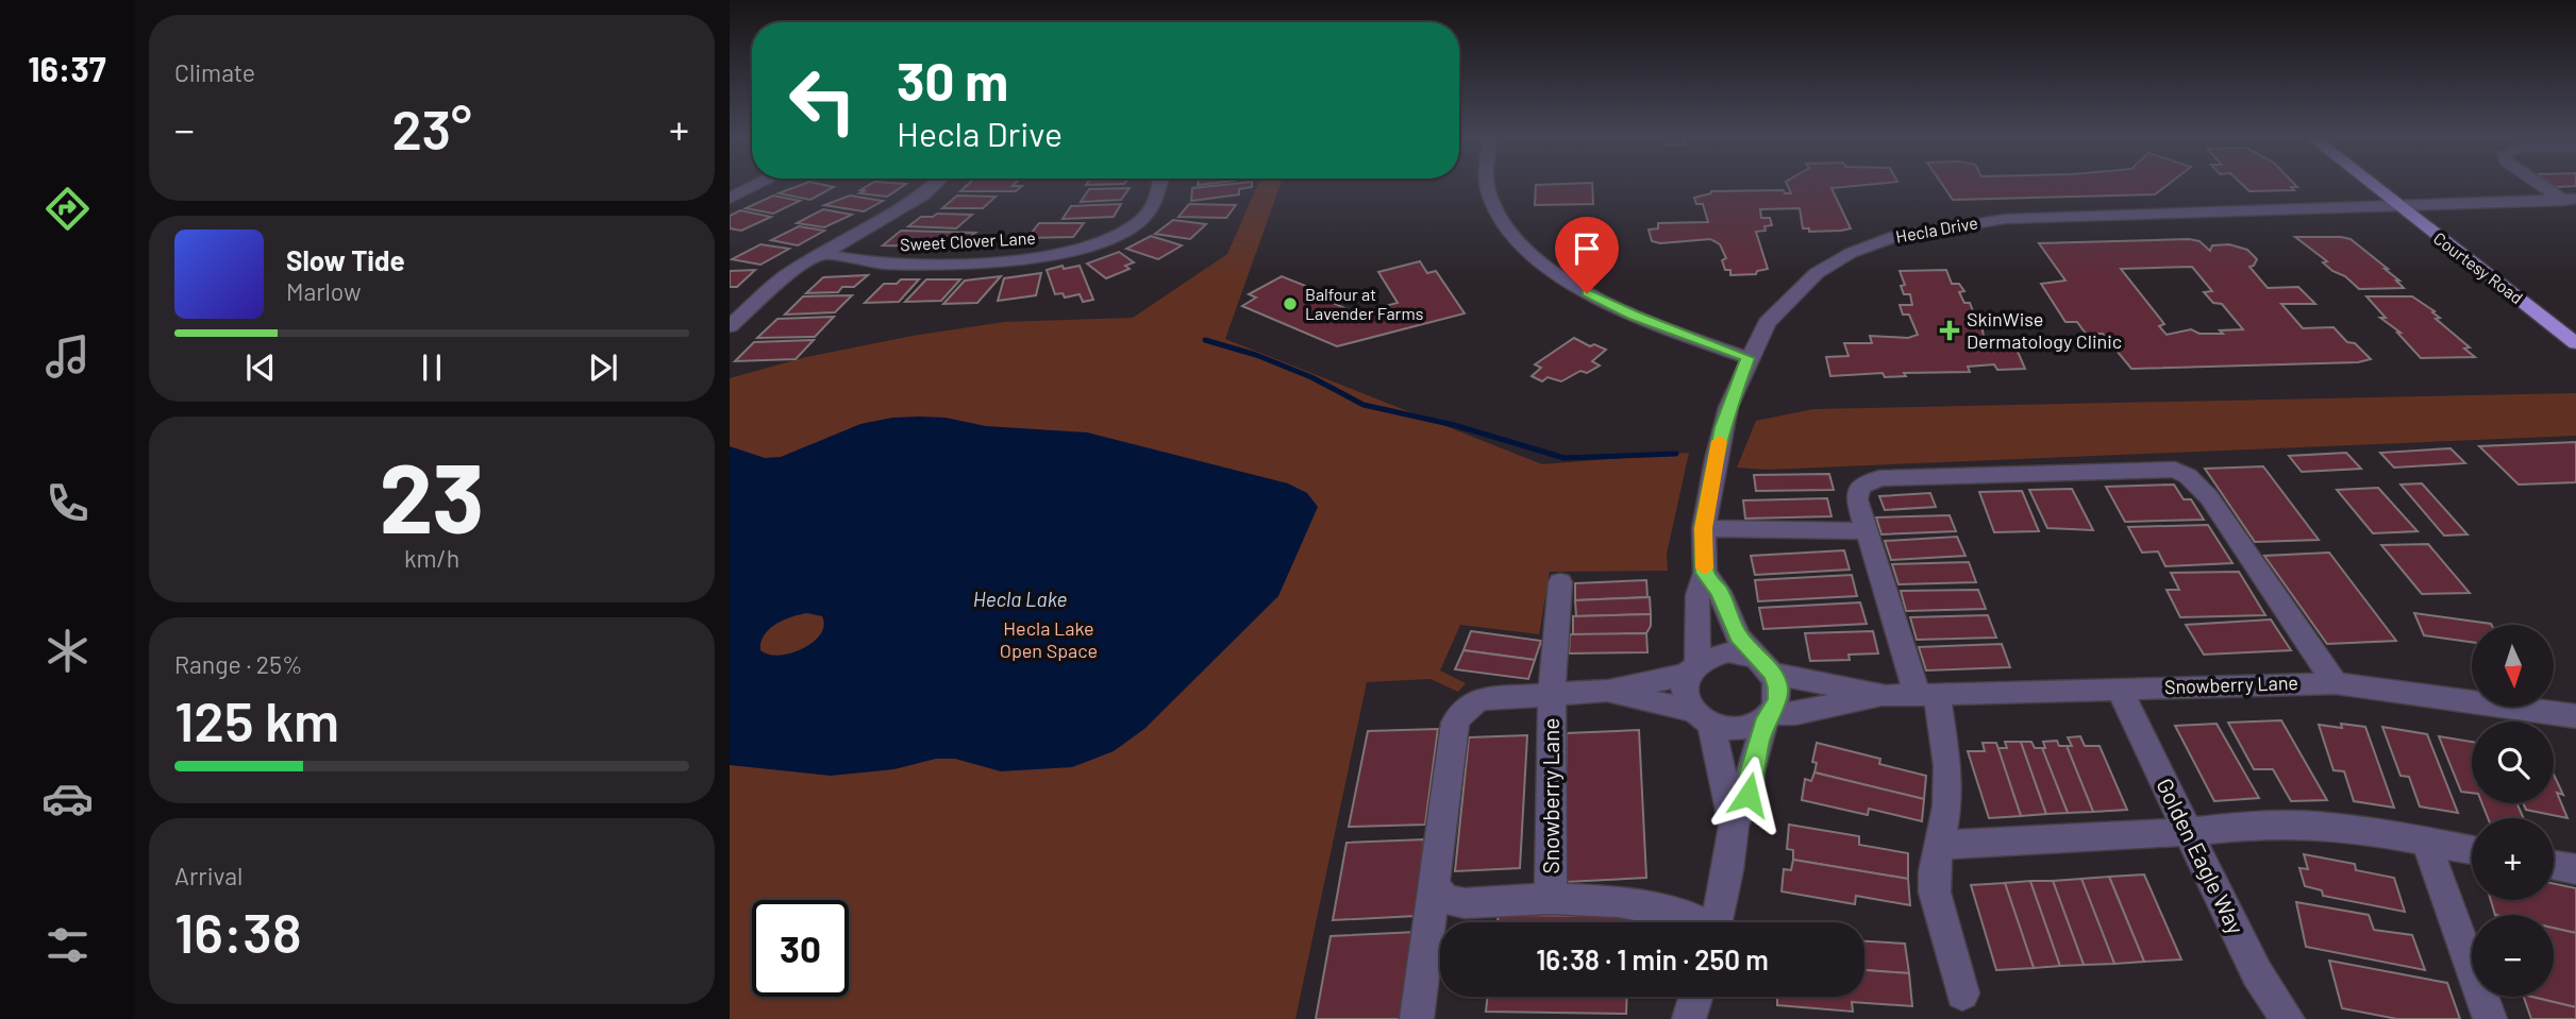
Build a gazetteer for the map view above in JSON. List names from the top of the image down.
{
  "streets": {
    "main road": ["Courtesy Road"],
    "street": [
      "Hecla Drive",
      "Sweet Clover Lane",
      "Snowberry Lane",
      "Golden Eagle Way"
    ]
  },
  "crossings": [
    ["Hecla Drive", "Courtesy Road"],
    ["Hecla Drive", "Snowberry Lane"],
    ["Snowberry Lane", "Golden Eagle Way"]
  ],
  "water": ["Hecla Lake"],
  "parks": ["Hecla Lake Open Space"],
  "places": {
    "other": ["Balfour at Lavender Farms"],
    "health": ["SkinWise Dermatology Clinic"]
  },
  "north": "bottom",
  "page": {
    "tabs": "16:37",
    "tile": [
      "Climate",
      ["23", "km/h"],
      ["Range · 25%", "125 km"],
      ["Arrival", "16:38"]
    ],
    "turn": ["30 m", "Hecla Drive"],
    "heat": ["−", "23°", "+"],
    "song": ["Slow Tide", "Marlow"],
    "map_buttons": ["+", "−"],
    "limit": "30",
    "trip": "16:38 · 1 min · 250 m"
  }
}
